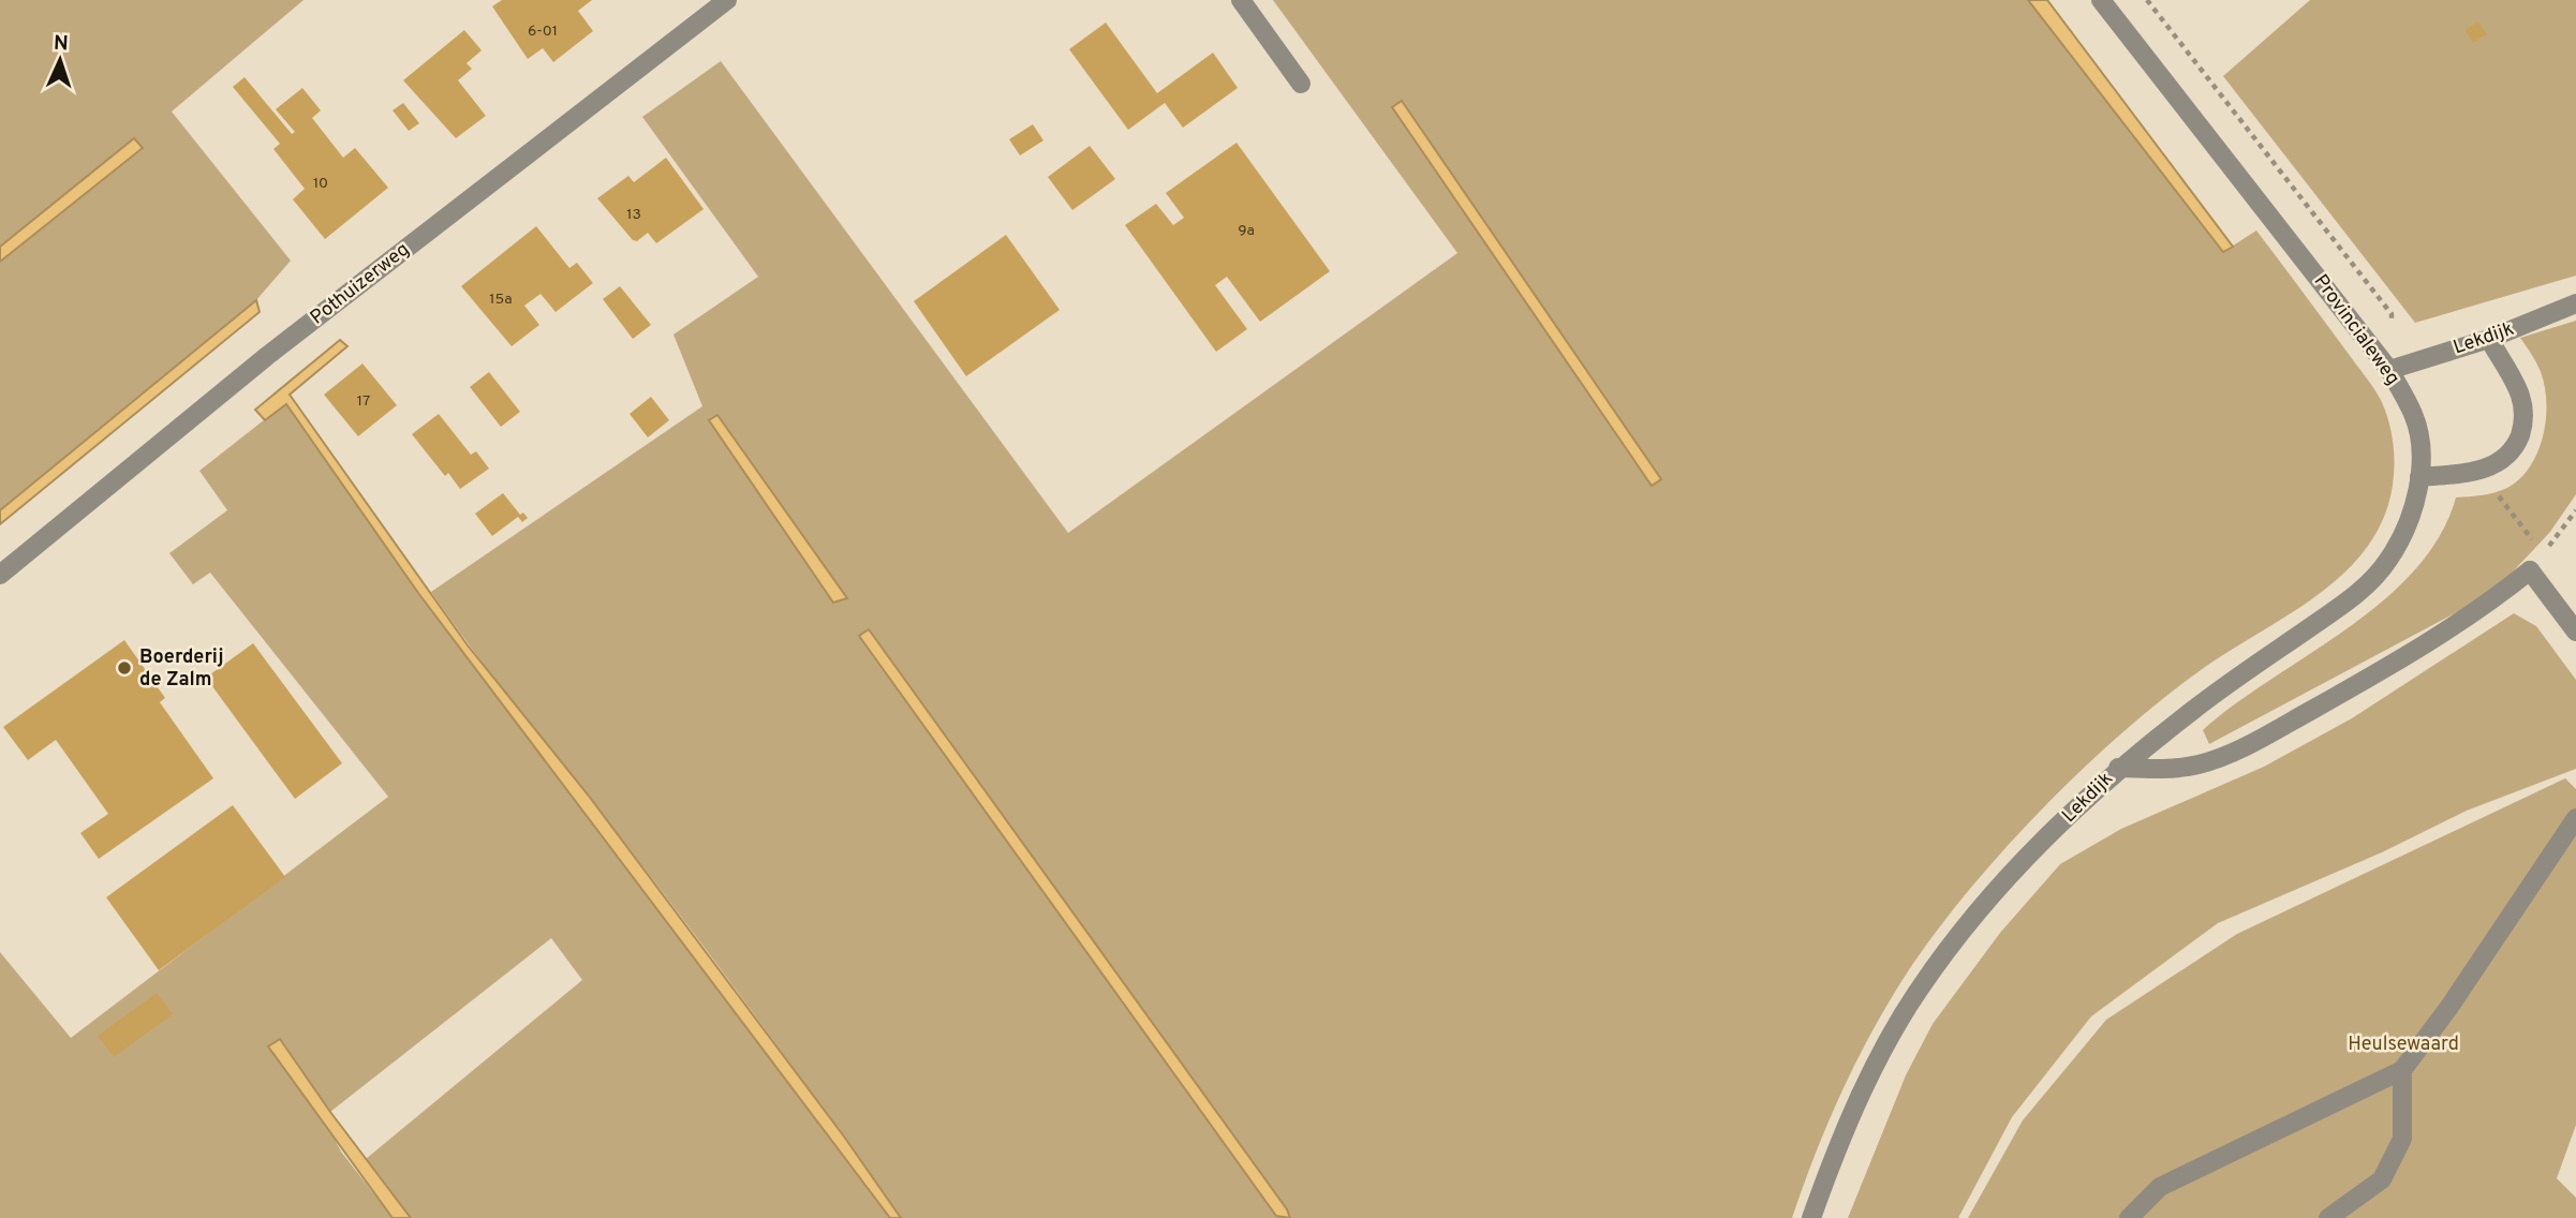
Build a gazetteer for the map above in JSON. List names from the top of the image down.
{
  "streets": {
    "street": ["Pothuizerweg", "Provincialeweg", "Lekdijk"]
  },
  "crossings": [
    ["Provincialeweg", "Lekdijk"]
  ],
  "parks": ["Heulsewaard"],
  "places": ["Boerderij de Zalm"],
  "house_numbers": [
    "6-01",
    "10",
    "13",
    "9a",
    "15a",
    "17"
  ],
  "north": "top"
}
